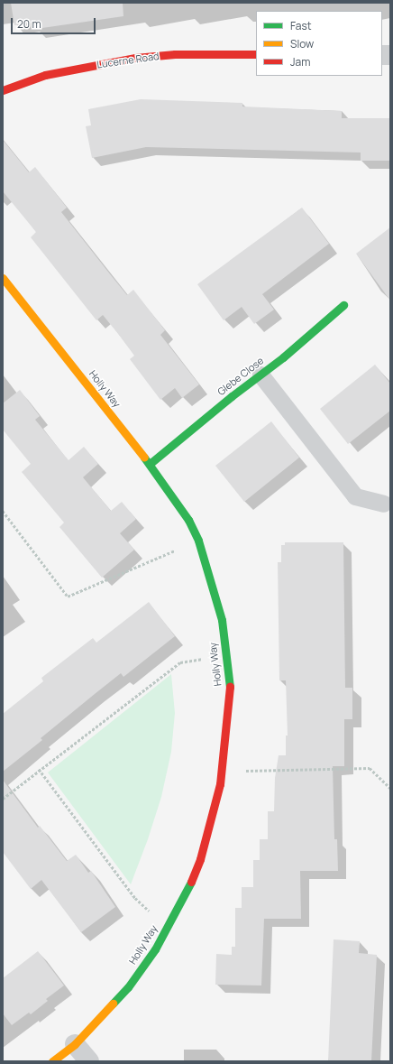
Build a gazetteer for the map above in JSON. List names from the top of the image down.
{
  "streets": {
    "street": ["Lucerne Road", "Glebe Close", "Holly Way"]
  },
  "crossings": [
    ["Glebe Close", "Holly Way"]
  ],
  "legend": ["Fast", "Slow", "Jam"],
  "scale_bar": "20 m"
}
